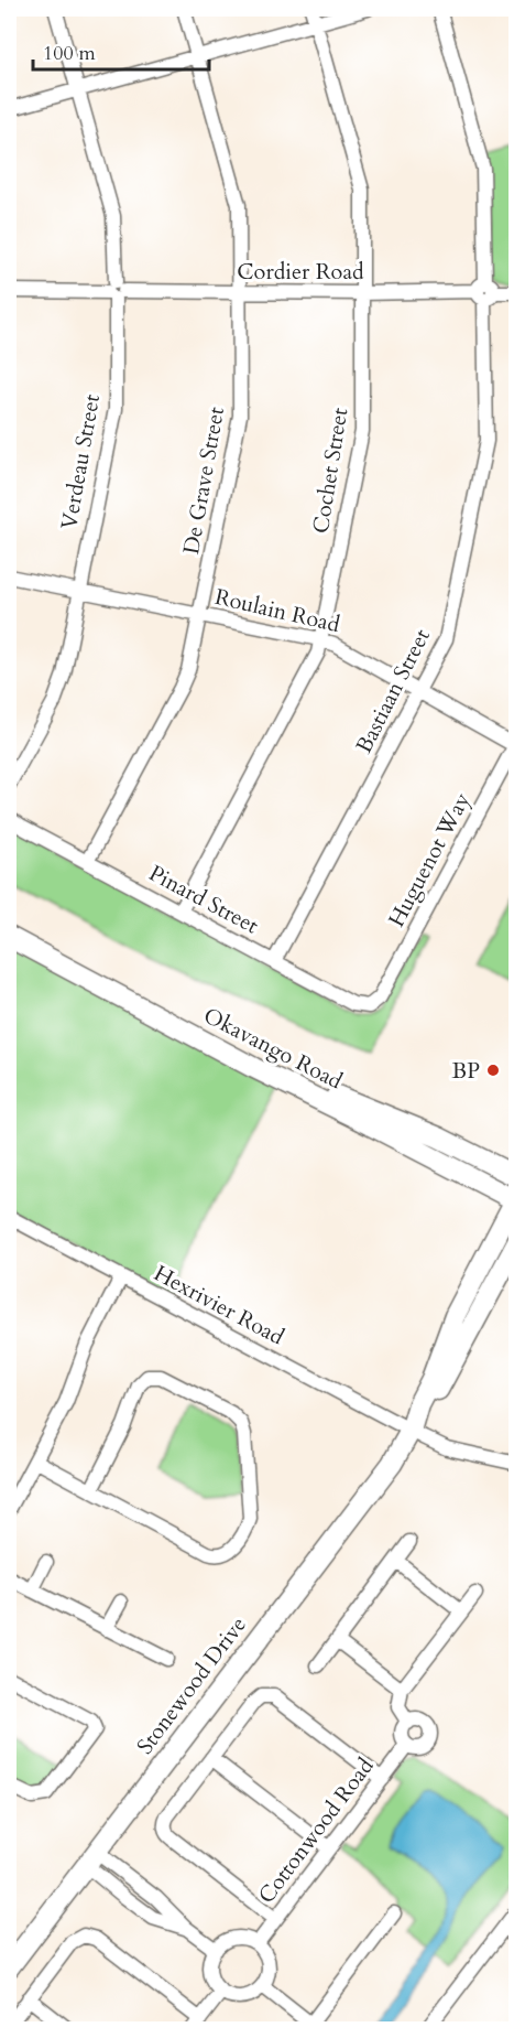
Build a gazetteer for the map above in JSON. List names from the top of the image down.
{
  "streets": {
    "main road": ["Okavango Road", "Stonewood Drive"],
    "street": [
      "Cordier Road",
      "Verdeau Street",
      "Cochet Street",
      "De Grave Street",
      "Roulain Road",
      "Bastiaan Street",
      "Huguenot Way",
      "Pinard Street",
      "Hexrivier Road",
      "Cottonwood Road"
    ]
  },
  "crossings": [
    ["Cordier Road", "Verdeau Street"],
    ["Cordier Road", "Cochet Street"],
    ["Cordier Road", "De Grave Street"],
    ["Cordier Road", "Bastiaan Street"],
    ["Verdeau Street", "Roulain Road"],
    ["Cochet Street", "Roulain Road"],
    ["Cochet Street", "Pinard Street"],
    ["De Grave Street", "Roulain Road"],
    ["De Grave Street", "Pinard Street"],
    ["Roulain Road", "Bastiaan Street"],
    ["Roulain Road", "Huguenot Way"],
    ["Bastiaan Street", "Pinard Street"],
    ["Huguenot Way", "Pinard Street"],
    ["Okavango Road", "Stonewood Drive"],
    ["Hexrivier Road", "Stonewood Drive"]
  ],
  "places": ["BP"],
  "scale_bar": "100 m"
}
